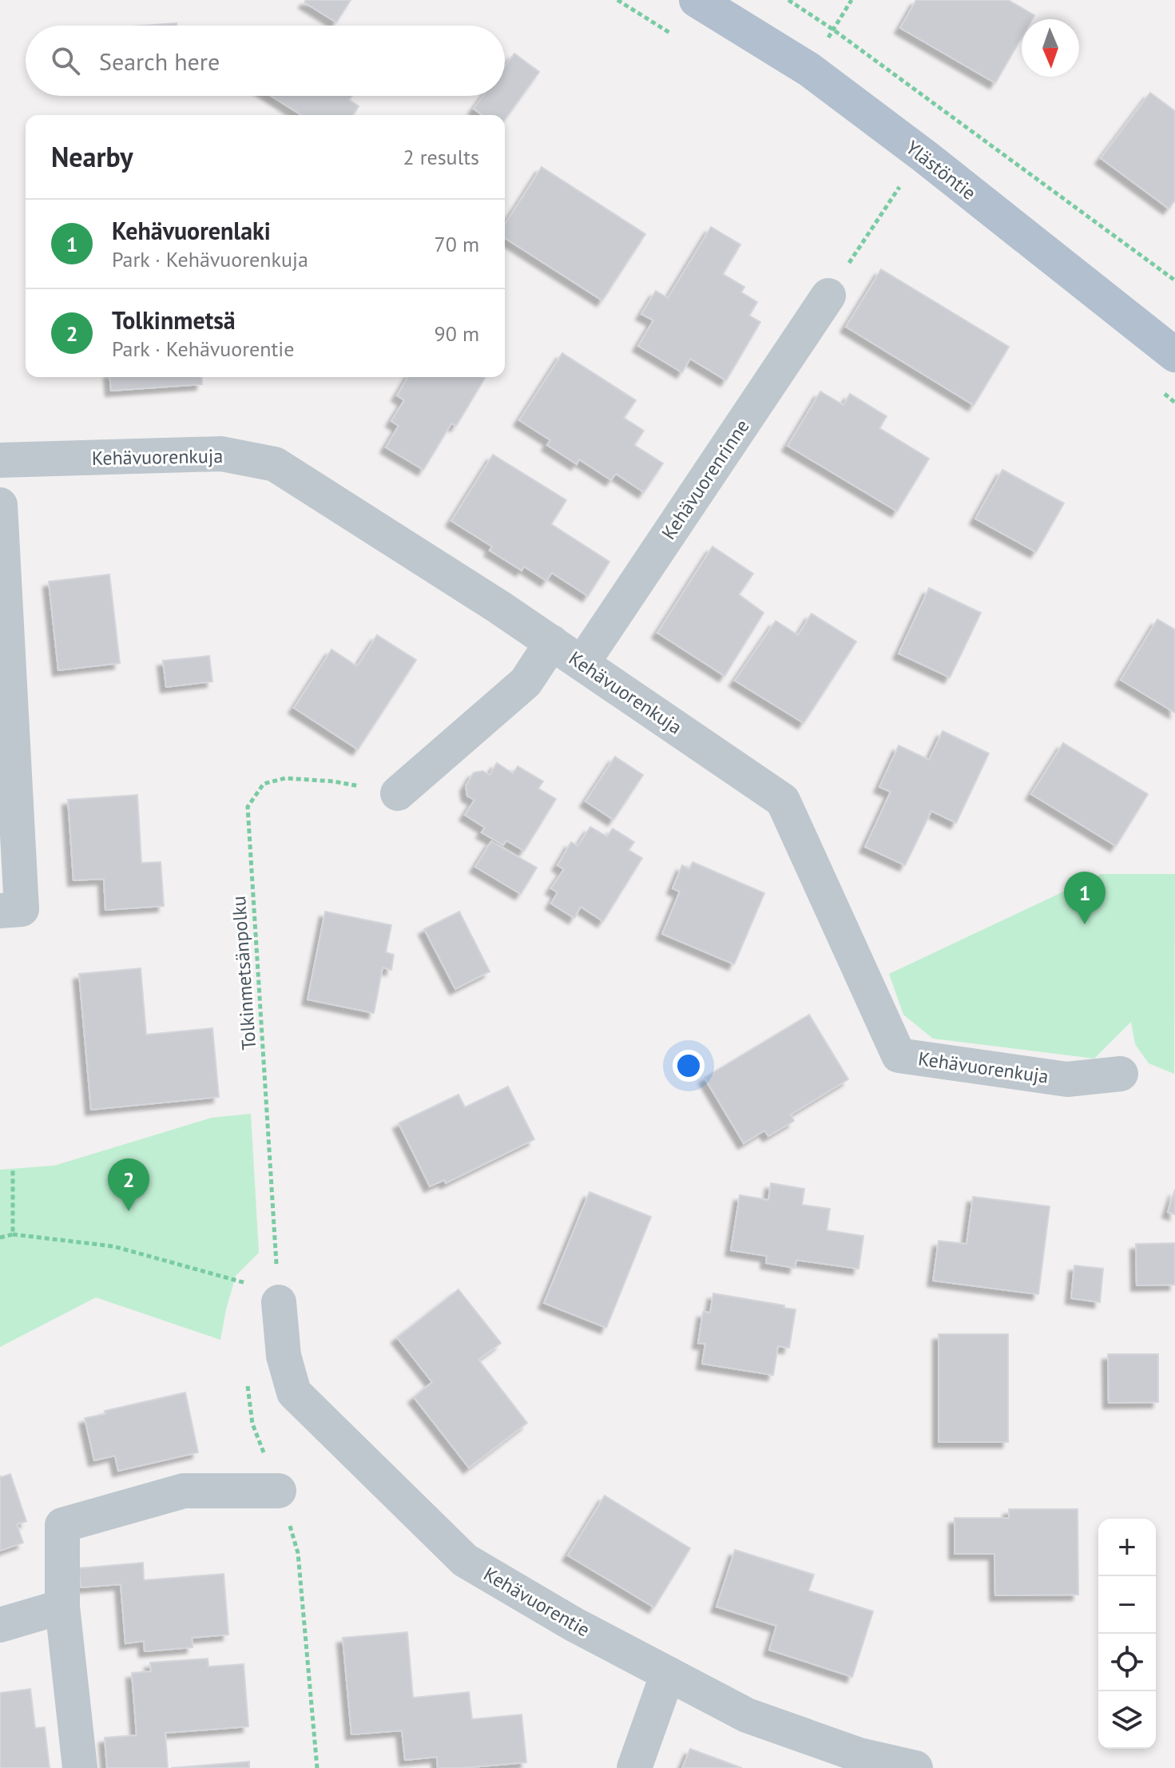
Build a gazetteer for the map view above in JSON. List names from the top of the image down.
{
  "streets": {
    "main road": ["Ylästöntie"],
    "street": ["Kehävuorenkuja", "Kehävuorenrinne", "Kehävuorentie"],
    "path": ["Tolkinmetsänpolku"]
  },
  "crossings": [
    ["Kehävuorenkuja", "Kehävuorenrinne"],
    ["Tolkinmetsänpolku", "Kehävuorentie"]
  ],
  "north": "bottom",
  "page": {
    "search": "Search here",
    "heading": ["Nearby", "2 results"],
    "list": [
      {
        "mark": "1",
        "name": "Kehävuorenlaki",
        "note": "Park · Kehävuorenkuja",
        "value": "70 m"
      },
      {
        "mark": "2",
        "name": "Tolkinmetsä",
        "note": "Park · Kehävuorentie",
        "value": "90 m"
      }
    ],
    "pins": ["1", "2"],
    "map_buttons": ["+", "−"]
  }
}
